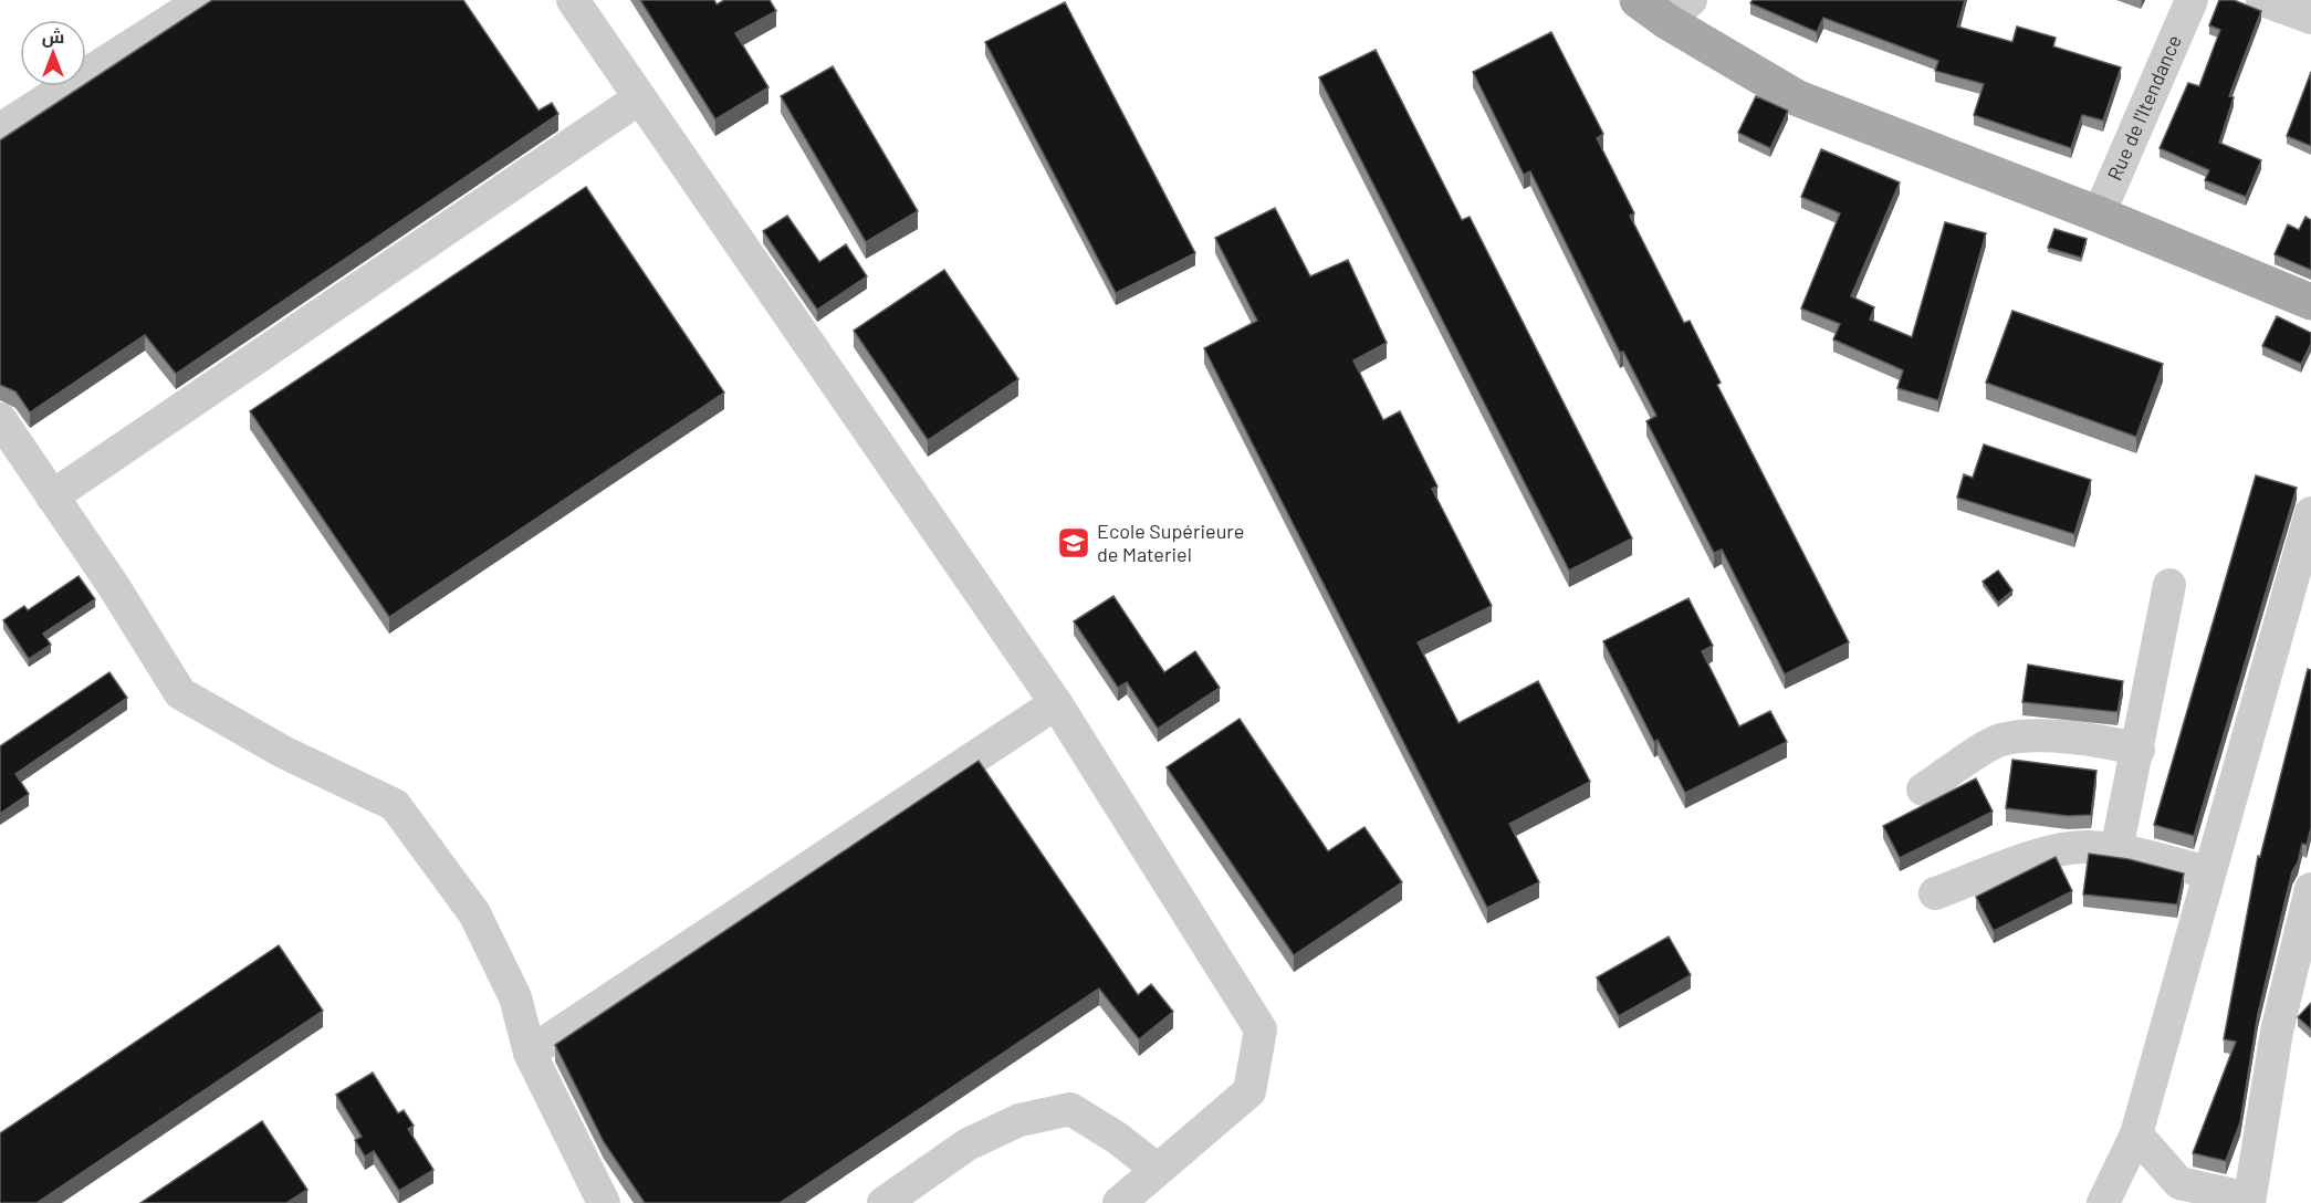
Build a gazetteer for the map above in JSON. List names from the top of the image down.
{
  "streets": {
    "street": ["Rue de l'Itendance"]
  },
  "places": {
    "school or university": ["Ecole Supérieure de Materiel"]
  },
  "north": "top"
}
